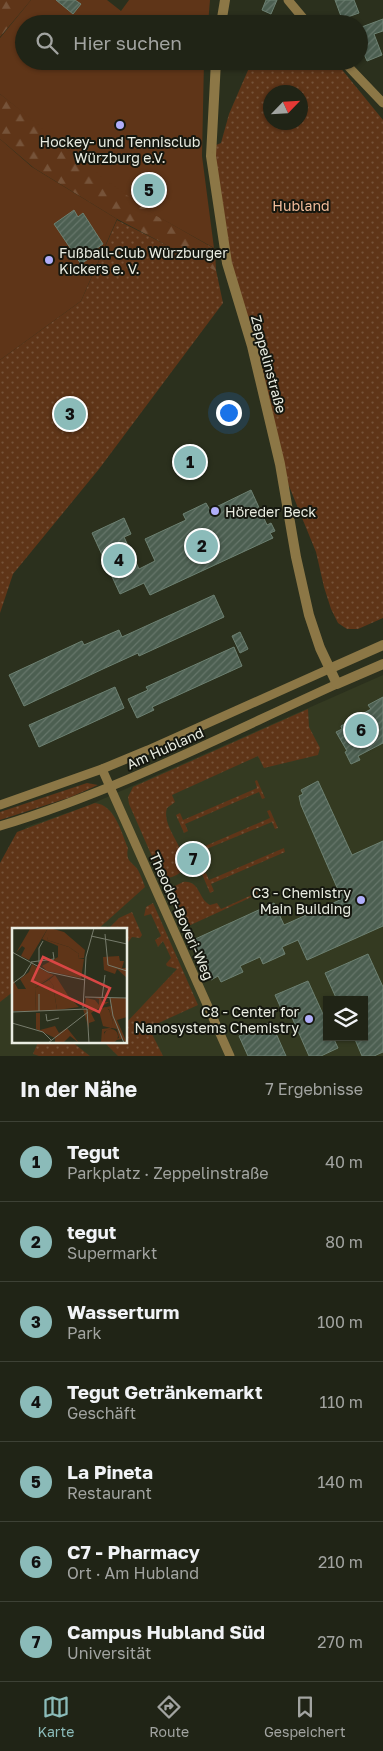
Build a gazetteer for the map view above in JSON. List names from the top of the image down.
{
  "streets": {
    "street": ["Zeppelinstraße", "Am Hubland", "Theodor-Boveri-Weg"]
  },
  "crossings": [
    ["Zeppelinstraße", "Am Hubland"],
    ["Am Hubland", "Theodor-Boveri-Weg"]
  ],
  "parks": ["Hubland"],
  "places": [
    "Hockey- und Tennisclub Würzburg e.V.",
    "Fußball-Club Würzburger Kickers e. V.",
    "Höreder Beck",
    "C3 - Chemistry Main Building",
    "C8 - Center for Nanosystems Chemistry"
  ],
  "north": "top right",
  "page": {
    "search": "Hier suchen",
    "pins": [
      "5",
      "3",
      "1",
      "2",
      "4",
      "6",
      "7"
    ],
    "heading": ["In der Nähe", "7 Ergebnisse"],
    "list": [
      {
        "mark": "1",
        "name": "Tegut",
        "note": "Parkplatz · Zeppelinstraße",
        "value": "40 m"
      },
      {
        "mark": "2",
        "name": "tegut",
        "note": "Supermarkt",
        "value": "80 m"
      },
      {
        "mark": "3",
        "name": "Wasserturm",
        "note": "Park",
        "value": "100 m"
      },
      {
        "mark": "4",
        "name": "Tegut Getränkemarkt",
        "note": "Geschäft",
        "value": "110 m"
      },
      {
        "mark": "5",
        "name": "La Pineta",
        "note": "Restaurant",
        "value": "140 m"
      },
      {
        "mark": "6",
        "name": "C7 - Pharmacy",
        "note": "Ort · Am Hubland",
        "value": "210 m"
      },
      {
        "mark": "7",
        "name": "Campus Hubland Süd",
        "note": "Universität",
        "value": "270 m"
      }
    ],
    "nav": ["Karte", "Route", "Gespeichert"]
  }
}
